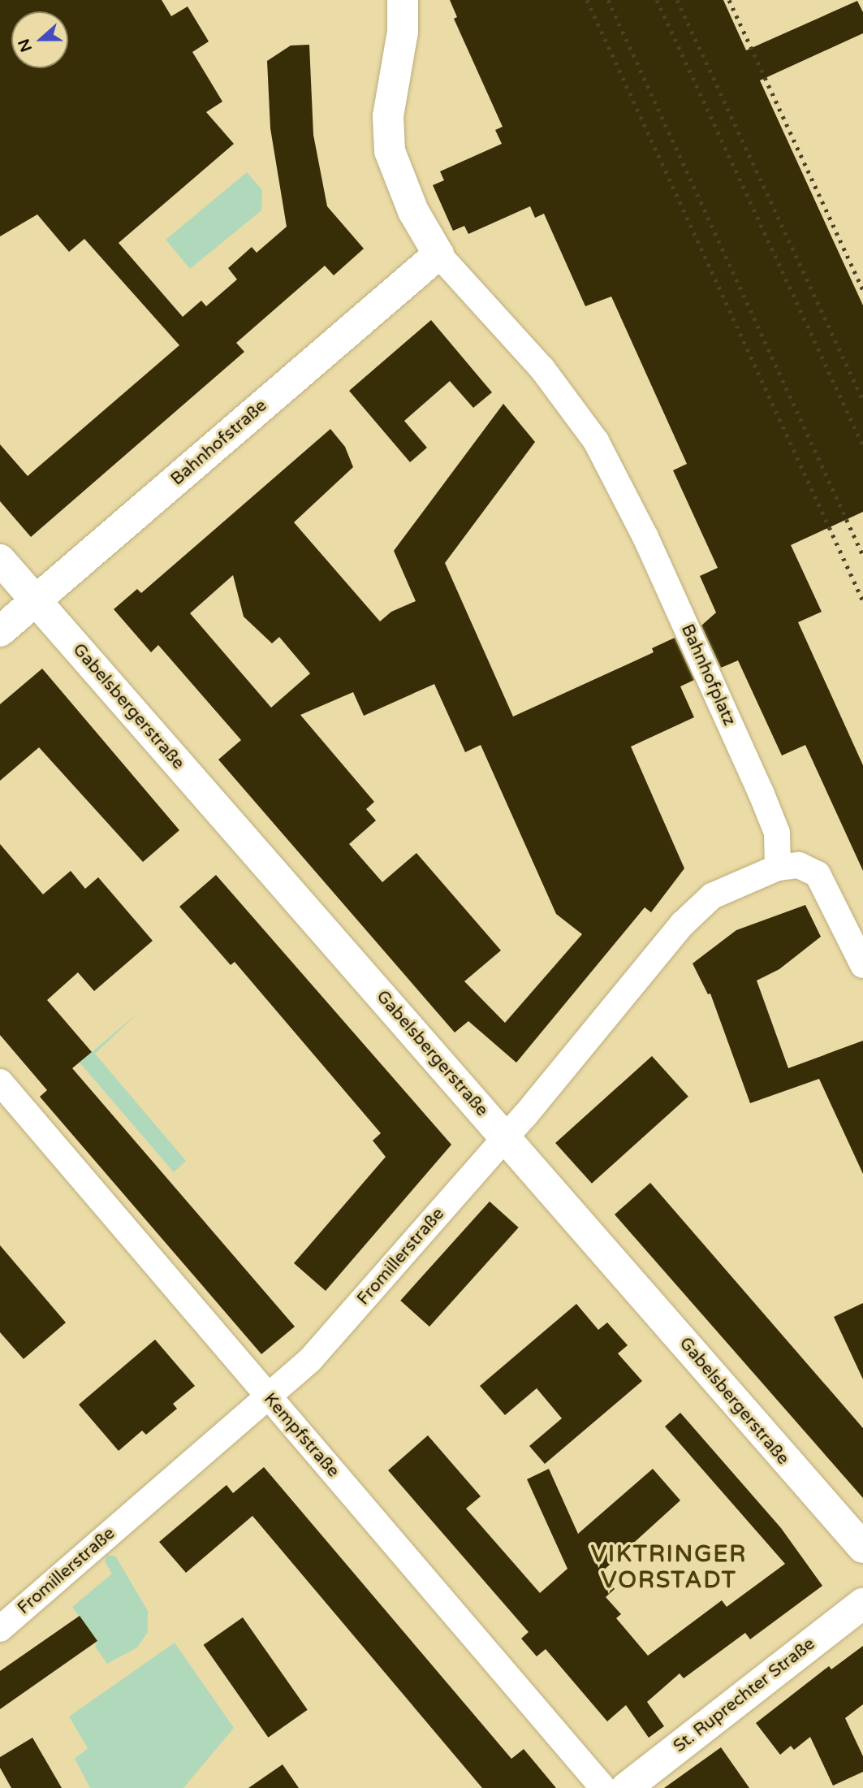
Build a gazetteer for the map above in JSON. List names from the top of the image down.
{
  "streets": {
    "street": [
      "Bahnhofstraße",
      "Bahnhofplatz",
      "Gabelsbergerstraße",
      "Fromillerstraße",
      "Kempfstraße",
      "St. Ruprechter Straße"
    ]
  },
  "crossings": [
    ["Bahnhofstraße", "Bahnhofplatz"],
    ["Bahnhofstraße", "Gabelsbergerstraße"],
    ["Bahnhofplatz", "Fromillerstraße"],
    ["Gabelsbergerstraße", "Fromillerstraße"],
    ["Fromillerstraße", "Kempfstraße"]
  ],
  "districts": ["VIKTRINGER VORSTADT"],
  "north": "left"
}
